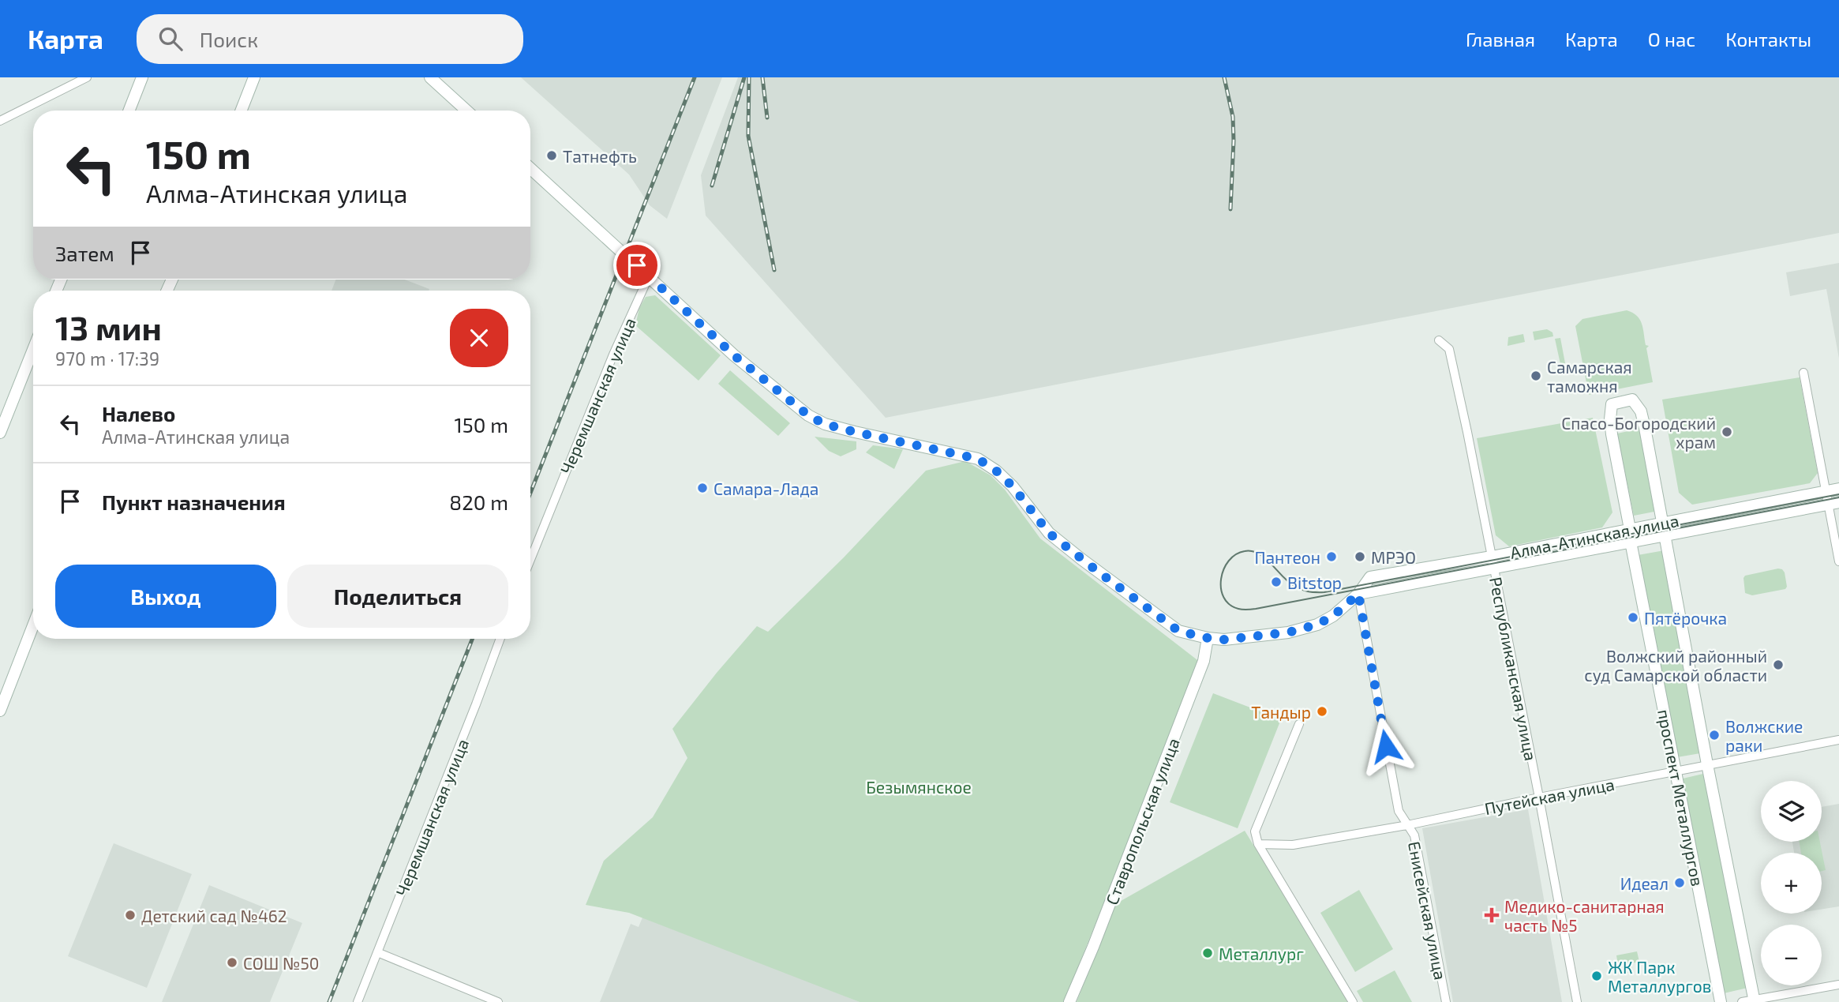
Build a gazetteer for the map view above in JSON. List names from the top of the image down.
{
  "streets": {
    "street": [
      "Черемшанская улица",
      "Алма-Атинская улица",
      "Республиканская улица",
      "Путейская улица",
      "проспект Металлургов",
      "Ставропольская улица",
      "Енисейская улица"
    ]
  },
  "crossings": [
    ["Черемшанская улица", "Алма-Атинская улица"],
    ["Алма-Атинская улица", "Республиканская улица"],
    ["Алма-Атинская улица", "проспект Металлургов"],
    ["Алма-Атинская улица", "Ставропольская улица"],
    ["Алма-Атинская улица", "Енисейская улица"],
    ["Республиканская улица", "Путейская улица"],
    ["Путейская улица", "проспект Металлургов"],
    ["Путейская улица", "Енисейская улица"]
  ],
  "parks": ["Безымянское"],
  "places": {
    "other": [
      "Татнефть",
      "Самарская таможня",
      "Спасо-Богородский храм",
      "Самара-Лада",
      "Пантеон",
      "МРЭО",
      "Bitstop",
      "Пятёрочка",
      "Волжский районный суд Самарской области",
      "Тандыр",
      "Волжские раки",
      "Идеал",
      "Детский сад №462",
      "Металлург",
      "СОШ №50",
      "ЖК Парк Металлургов"
    ],
    "health": ["Медико-санитарная часть №5"]
  },
  "page": {
    "header": "Карта",
    "search": "Поиск",
    "nav": [
      "Главная",
      "Карта",
      "О нас",
      "Контакты"
    ],
    "turn": ["150 m", "Алма-Атинская улица"],
    "then": "Затем",
    "heading": ["13 мин", "970 m · 17:39"],
    "list": [
      {
        "name": "Налево",
        "note": "Алма-Атинская улица",
        "value": "150 m"
      },
      {
        "name": "Пункт назначения",
        "value": "820 m"
      }
    ],
    "buttons": ["Выход", "Поделиться"],
    "map_buttons": ["+", "−"]
  }
}
